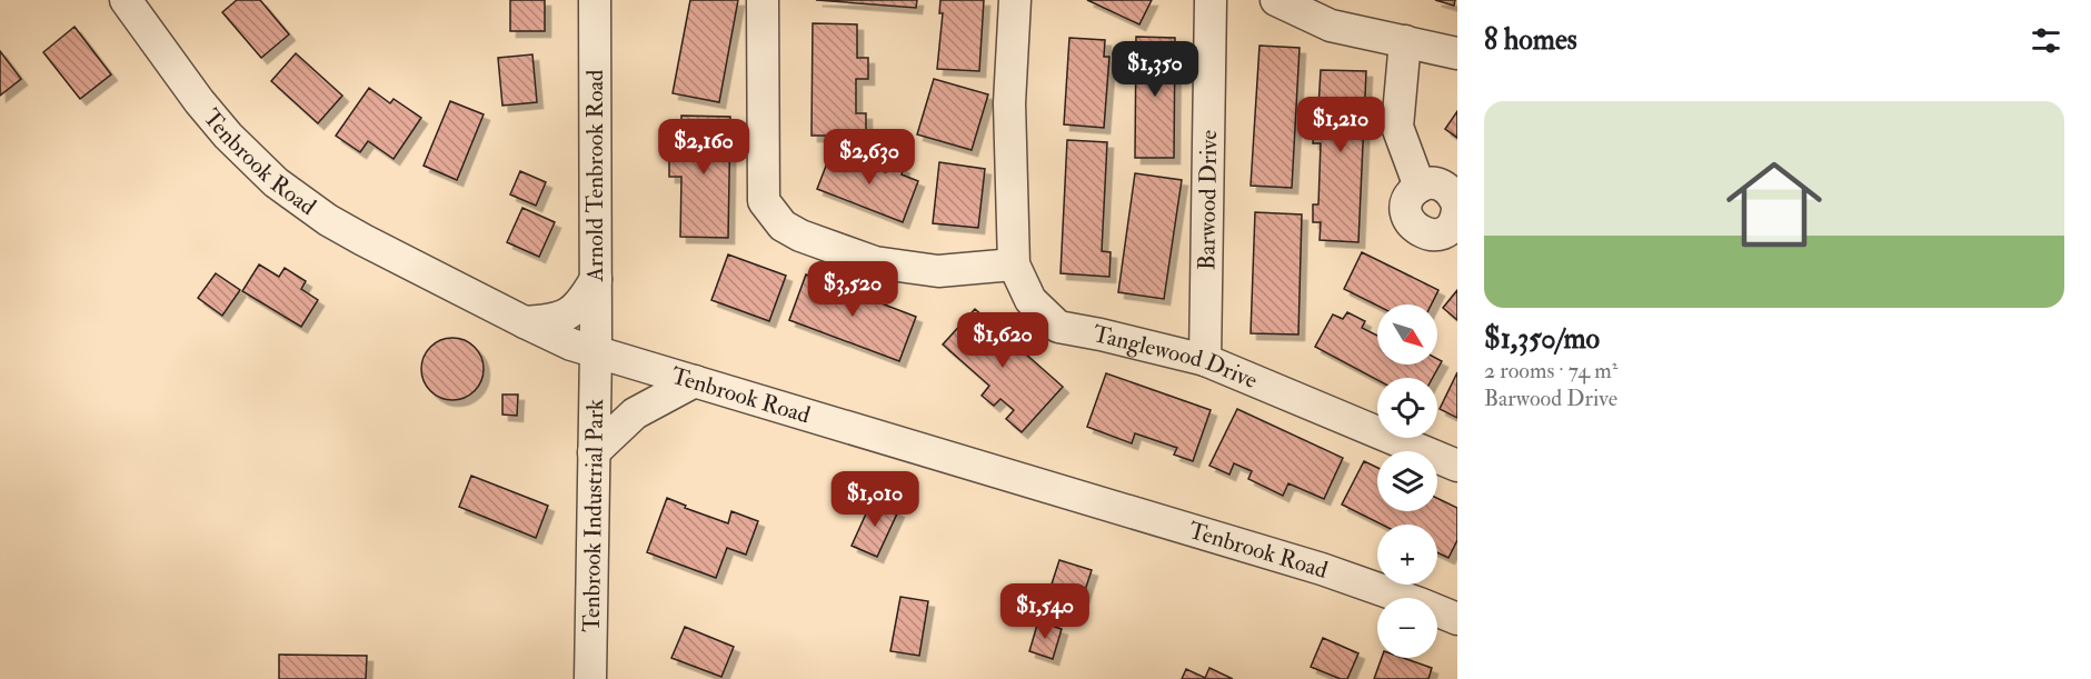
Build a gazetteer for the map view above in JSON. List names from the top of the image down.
{
  "streets": {
    "street": [
      "Tenbrook Road",
      "Arnold Tenbrook Road",
      "Barwood Drive",
      "Tanglewood Drive",
      "Tenbrook Industrial Park"
    ]
  },
  "crossings": [
    ["Tenbrook Road", "Arnold Tenbrook Road"],
    ["Tenbrook Road", "Tenbrook Industrial Park"],
    ["Arnold Tenbrook Road", "Tenbrook Industrial Park"],
    ["Barwood Drive", "Tanglewood Drive"]
  ],
  "north": "bottom right",
  "page": {
    "heading": "8 homes",
    "price": [
      "$1,350",
      "$1,210",
      "$2,160",
      "$2,630",
      "$3,520",
      "$1,620",
      "$1,010",
      "$1,540"
    ],
    "list": [
      {
        "name": "$1,350/mo",
        "note": "2 rooms · 74 m² · Barwood Drive"
      }
    ],
    "map_buttons": ["+", "−"]
  }
}
